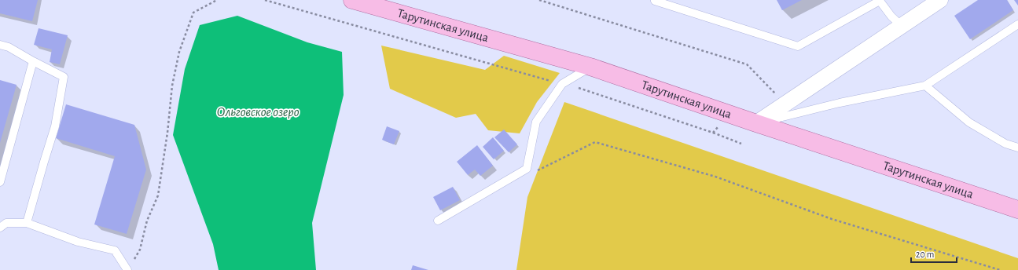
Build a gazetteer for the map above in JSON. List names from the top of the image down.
{
  "streets": {
    "main road": ["Тарутинская улица"]
  },
  "water": ["Ольговское озеро"],
  "scale_bar": "20 m"
}
